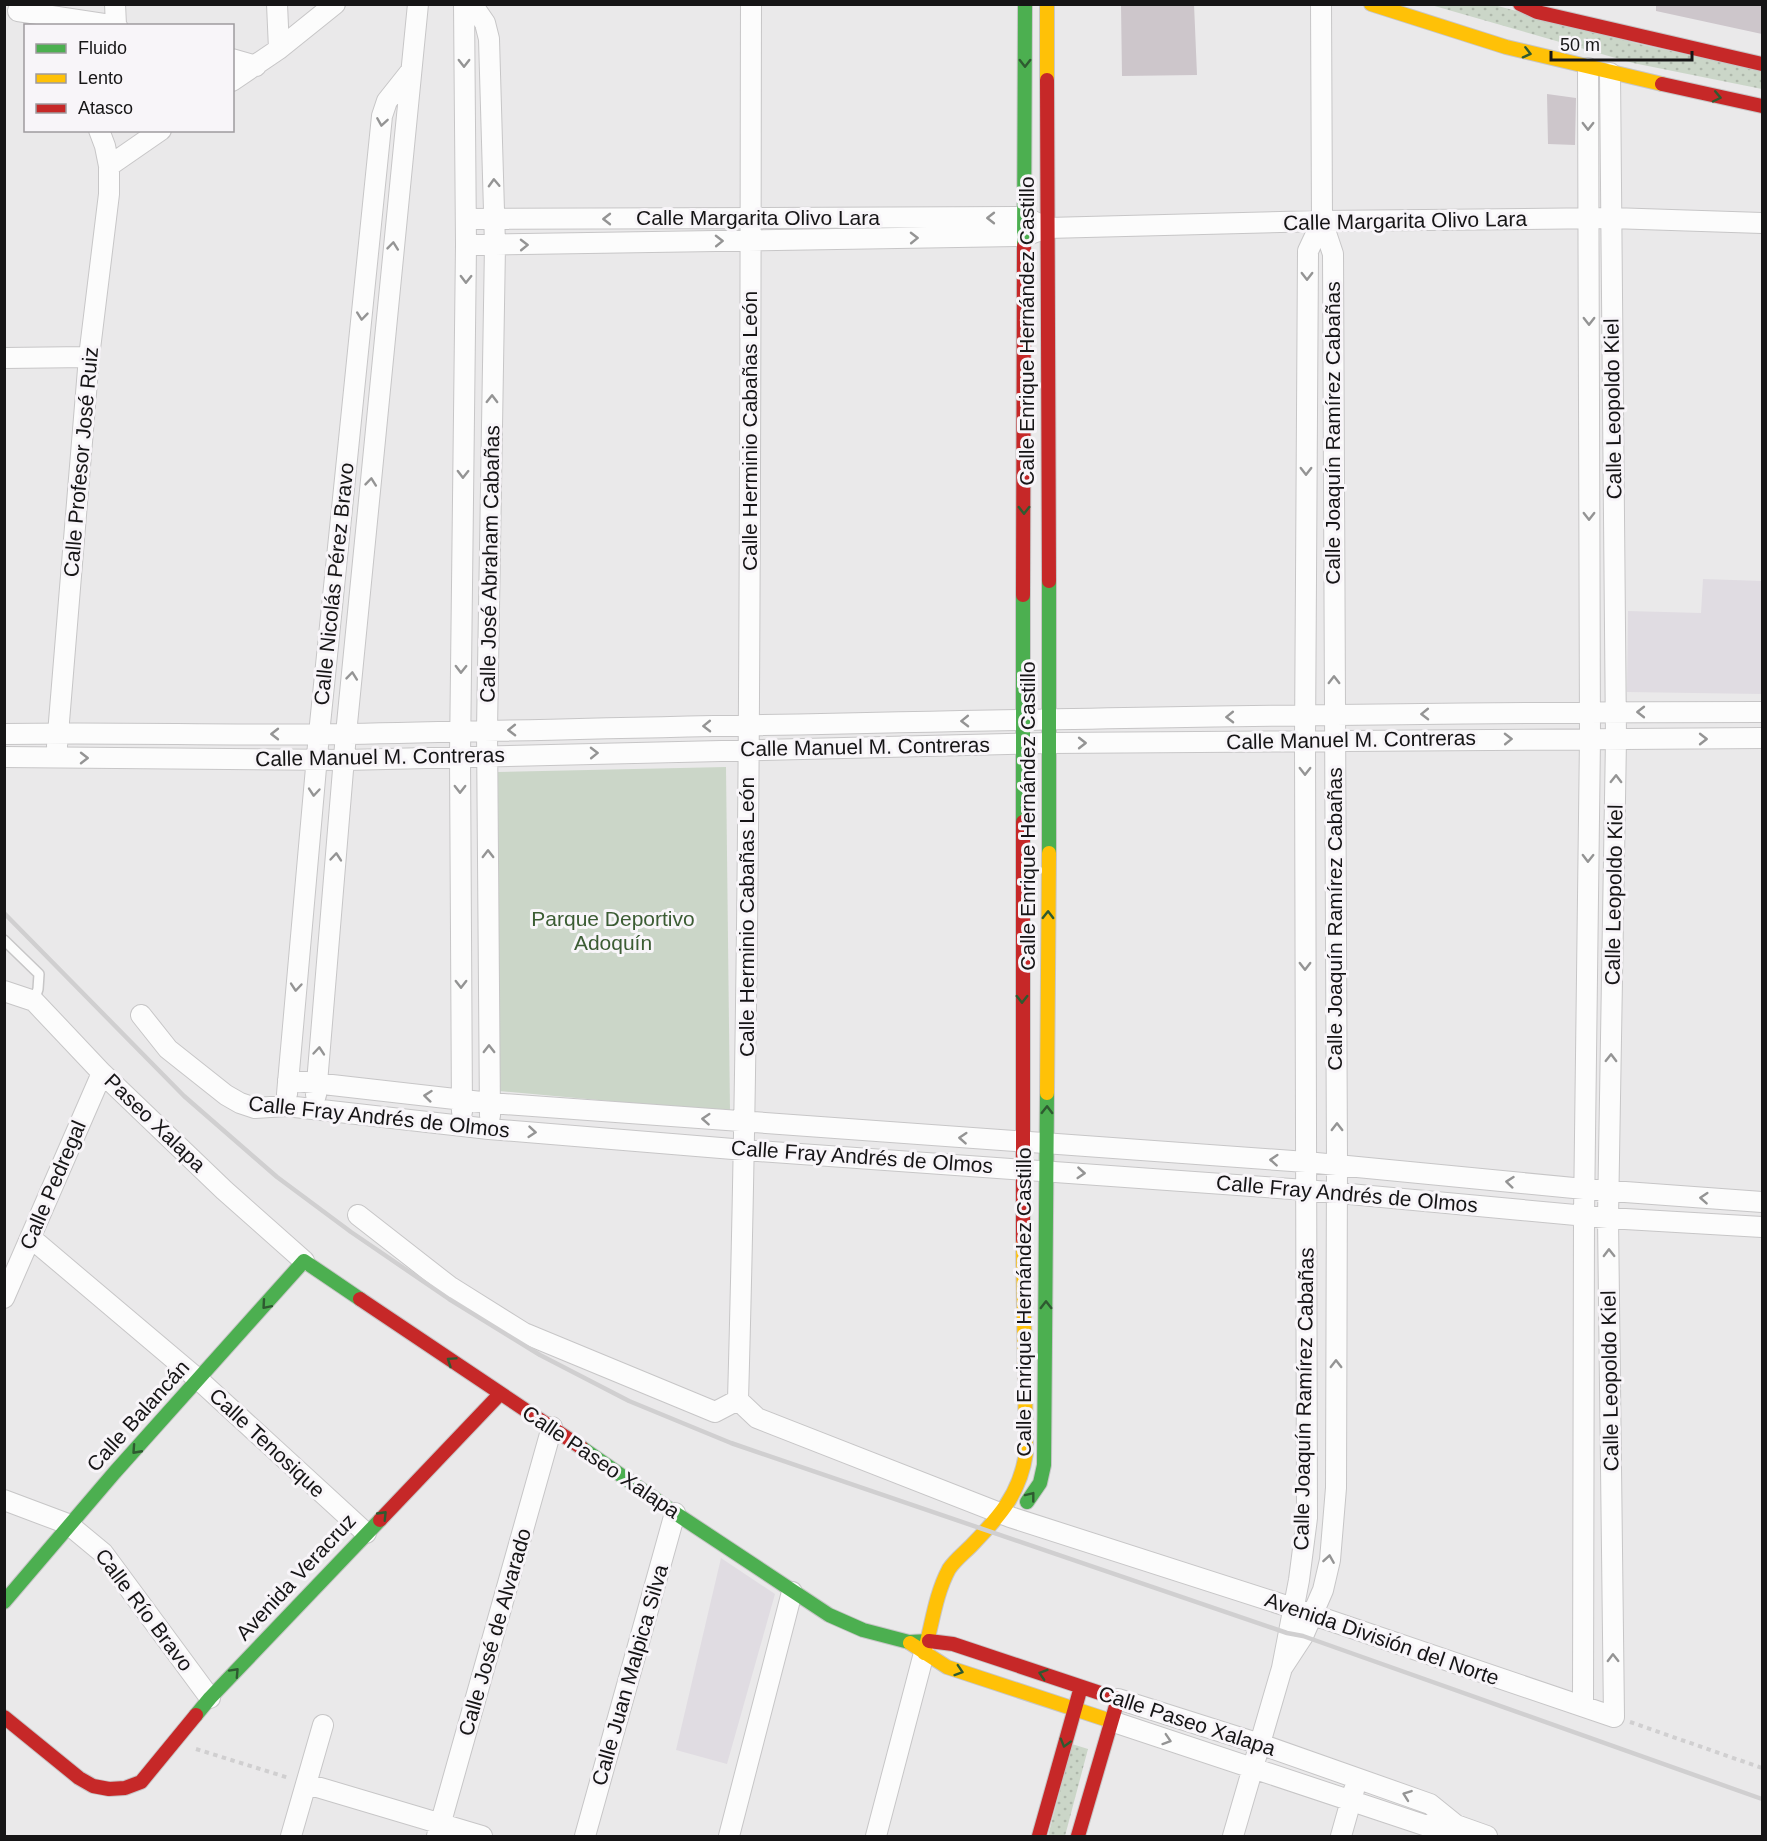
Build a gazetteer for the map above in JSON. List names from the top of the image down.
{
  "streets": {
    "main road": [
      "Calle Enrique Hernández Castillo",
      "Calle Balancán",
      "Calle Paseo Xalapa",
      "Avenida Veracruz"
    ],
    "street": [
      "Calle Margarita Olivo Lara",
      "Calle Leopoldo Kiel",
      "Calle Herminio Cabañas León",
      "Calle Joaquín Ramírez Cabañas",
      "Calle Profesor José Ruiz",
      "Calle José Abraham Cabañas",
      "Calle Nicolás Pérez Bravo",
      "Calle Manuel M. Contreras",
      "Calle Fray Andrés de Olmos",
      "Paseo Xalapa",
      "Calle Pedregal",
      "Calle Tenosique",
      "Calle Río Bravo",
      "Calle José de Alvarado",
      "Avenida División del Norte",
      "Calle Juan Malpica Silva"
    ]
  },
  "crossings": [
    ["Calle Margarita Olivo Lara", "Calle Enrique Hernández Castillo"],
    ["Calle Margarita Olivo Lara", "Calle Leopoldo Kiel"],
    ["Calle Margarita Olivo Lara", "Calle Herminio Cabañas León"],
    ["Calle Margarita Olivo Lara", "Calle Joaquín Ramírez Cabañas"],
    ["Calle Margarita Olivo Lara", "Calle José Abraham Cabañas"],
    ["Calle Enrique Hernández Castillo", "Calle Manuel M. Contreras"],
    ["Calle Enrique Hernández Castillo", "Calle Fray Andrés de Olmos"],
    ["Calle Enrique Hernández Castillo", "Calle Paseo Xalapa"],
    ["Calle Enrique Hernández Castillo", "Avenida División del Norte"],
    ["Calle Leopoldo Kiel", "Calle Manuel M. Contreras"],
    ["Calle Leopoldo Kiel", "Calle Fray Andrés de Olmos"],
    ["Calle Leopoldo Kiel", "Avenida División del Norte"],
    ["Calle Herminio Cabañas León", "Calle Manuel M. Contreras"],
    ["Calle Herminio Cabañas León", "Calle Fray Andrés de Olmos"],
    ["Calle Joaquín Ramírez Cabañas", "Calle Manuel M. Contreras"],
    ["Calle Joaquín Ramírez Cabañas", "Calle Fray Andrés de Olmos"],
    ["Calle Joaquín Ramírez Cabañas", "Avenida División del Norte"],
    ["Calle Profesor José Ruiz", "Calle Manuel M. Contreras"],
    ["Calle José Abraham Cabañas", "Calle Manuel M. Contreras"],
    ["Calle José Abraham Cabañas", "Calle Fray Andrés de Olmos"],
    ["Calle Nicolás Pérez Bravo", "Calle Manuel M. Contreras"],
    ["Calle Nicolás Pérez Bravo", "Calle Fray Andrés de Olmos"],
    ["Paseo Xalapa", "Calle Pedregal"],
    ["Paseo Xalapa", "Calle Balancán"],
    ["Paseo Xalapa", "Calle Paseo Xalapa"],
    ["Calle Pedregal", "Calle Tenosique"],
    ["Calle Balancán", "Calle Tenosique"],
    ["Calle Balancán", "Calle Paseo Xalapa"],
    ["Calle Balancán", "Calle Río Bravo"],
    ["Calle Tenosique", "Avenida Veracruz"],
    ["Calle Paseo Xalapa", "Avenida Veracruz"],
    ["Calle Paseo Xalapa", "Calle José de Alvarado"],
    ["Calle Paseo Xalapa", "Calle Juan Malpica Silva"],
    ["Avenida Veracruz", "Calle Río Bravo"]
  ],
  "one_way": ["Calle Balancán", "Avenida Veracruz"],
  "parks": ["Parque Deportivo Adoquín"],
  "legend": ["Fluido", "Lento", "Atasco"],
  "scale_bar": "50 m"
}
